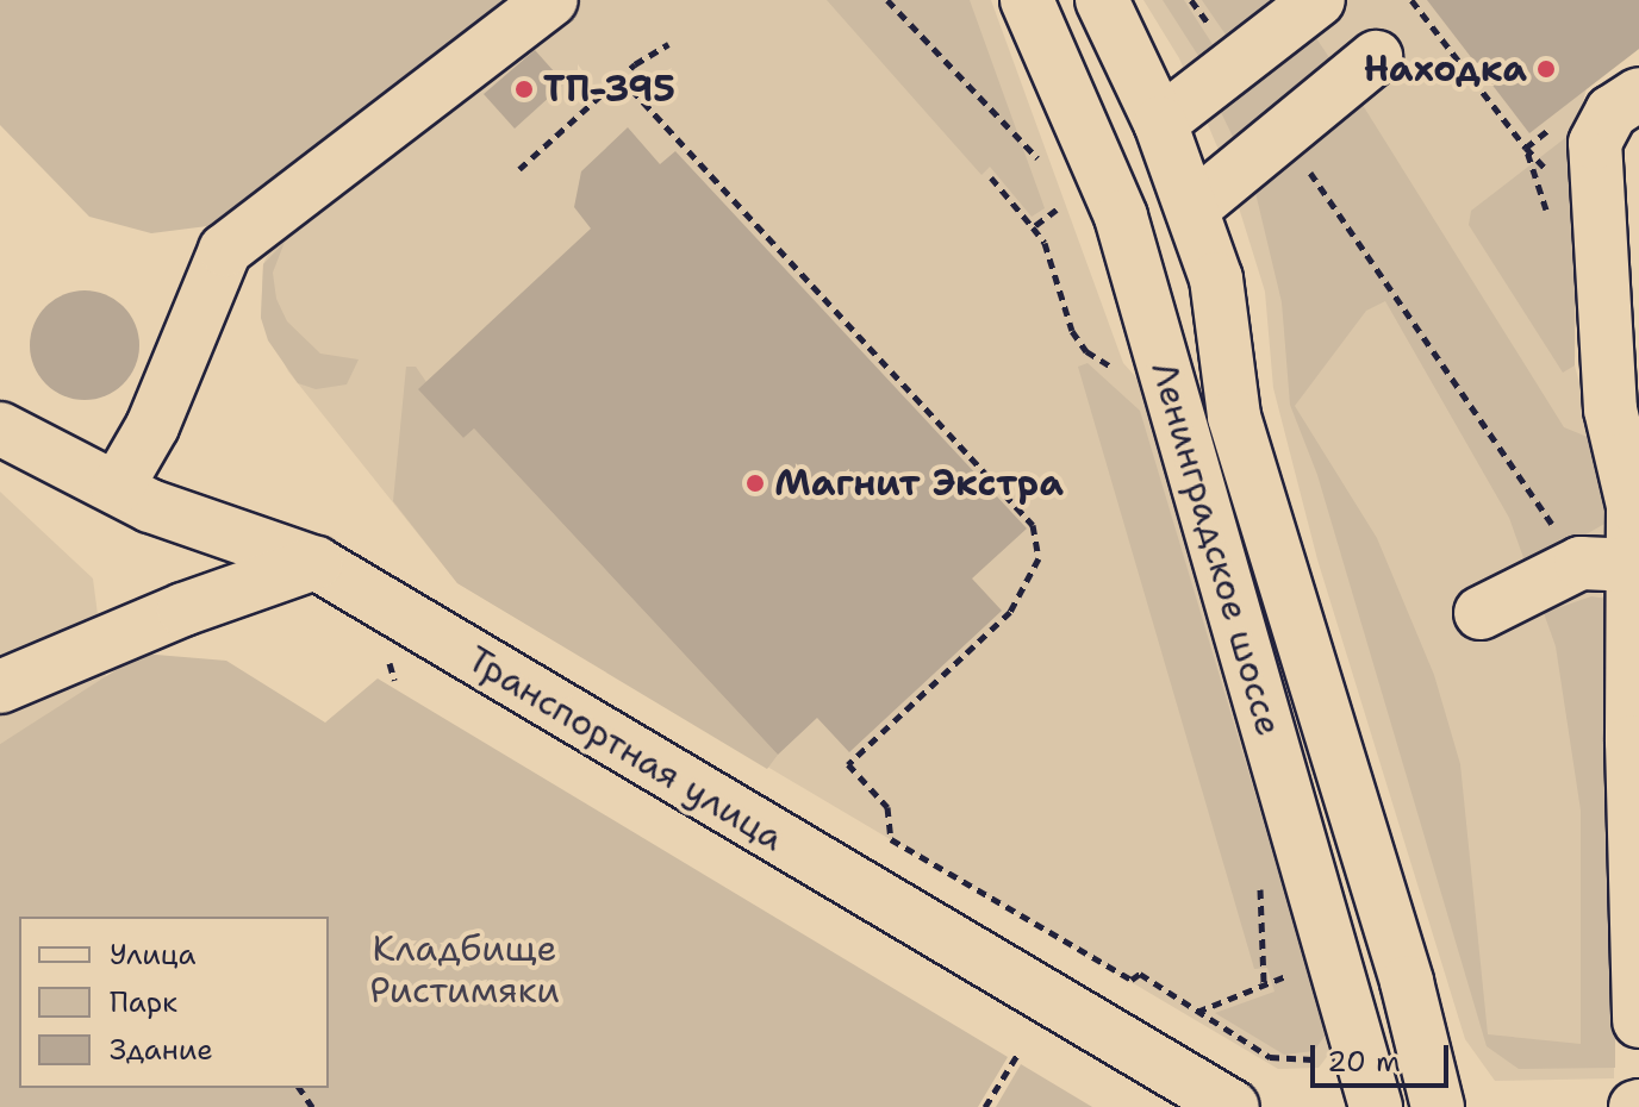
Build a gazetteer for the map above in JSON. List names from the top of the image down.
{
  "streets": {
    "main road": ["Ленинградское шоссе", "Транспортная улица"]
  },
  "parks": ["Кладбище Ристимяки"],
  "places": ["Находка", "ТП-395", "Магнит Экстра"],
  "legend": ["Улица", "Парк", "Здание"],
  "scale_bar": "20 m"
}
